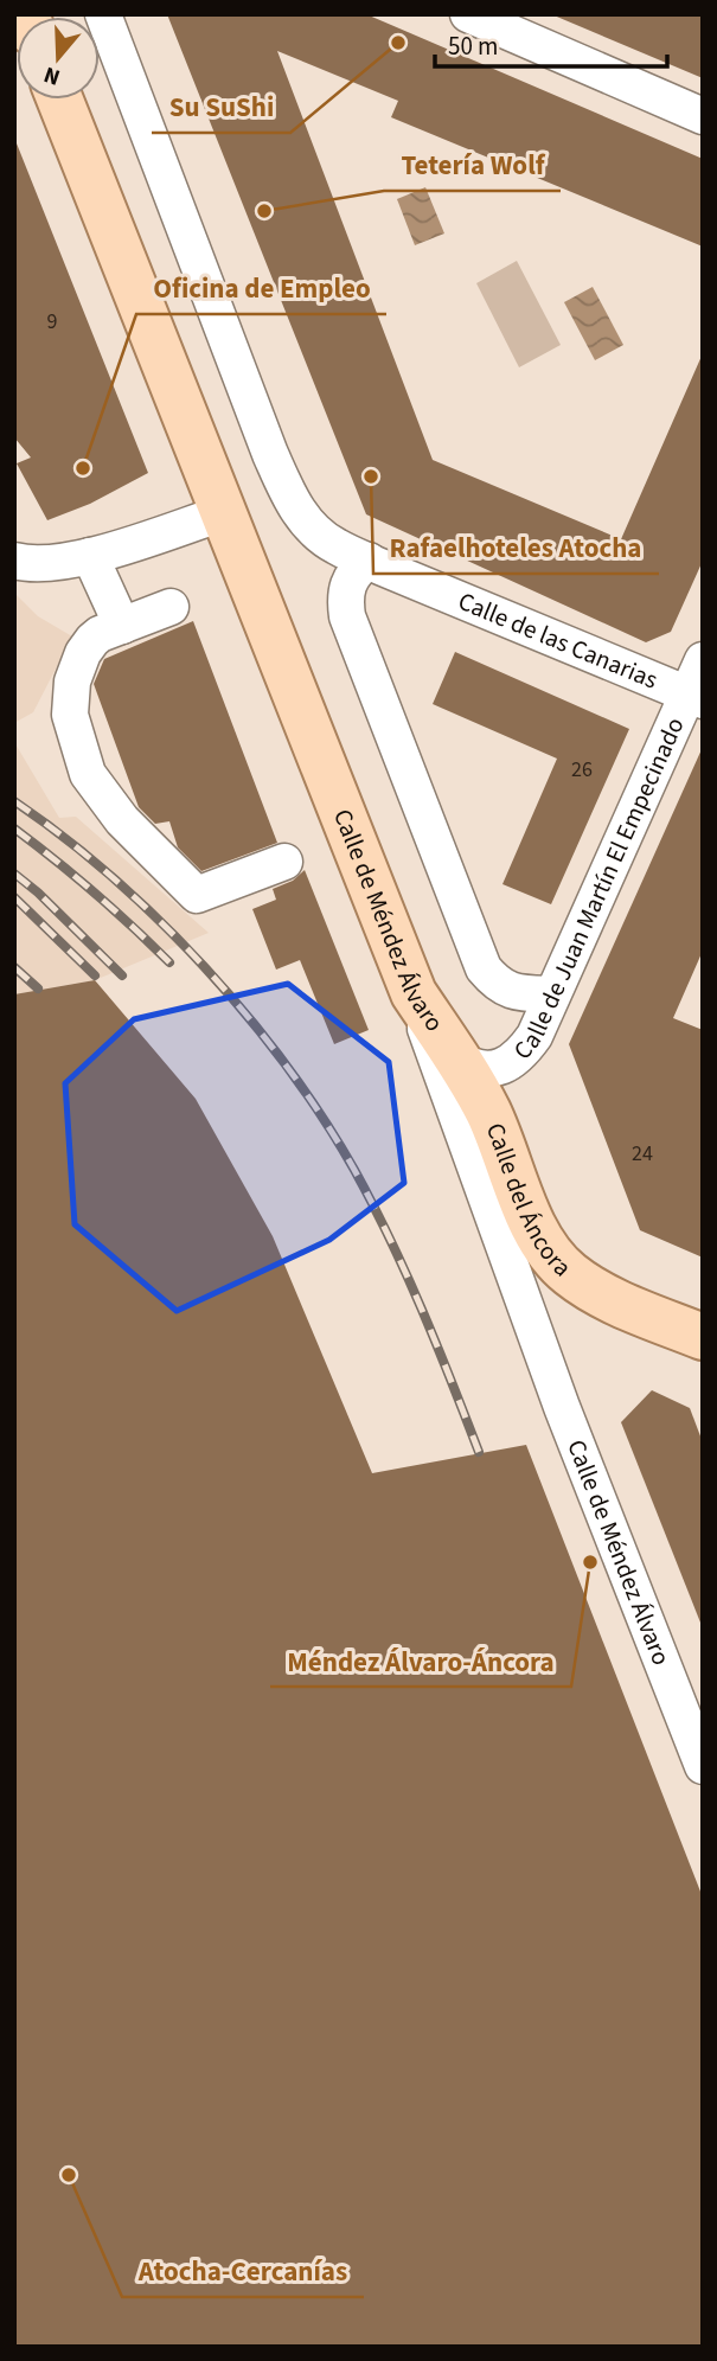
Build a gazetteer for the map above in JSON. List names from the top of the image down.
{
  "streets": {
    "main road": ["Calle de Méndez Álvaro", "Calle del Áncora"],
    "street": ["Calle de las Canarias", "Calle de Juan Martín El Empecinado"]
  },
  "crossings": [
    ["Calle de las Canarias", "Calle de Juan Martín El Empecinado"],
    ["Calle de Juan Martín El Empecinado", "Calle del Áncora"],
    ["Calle de Méndez Álvaro", "Calle del Áncora"]
  ],
  "places": [
    "Su SuShi",
    "Tetería Wolf",
    "Oficina de Empleo",
    "Rafaelhoteles Atocha",
    "Méndez Álvaro-Áncora",
    "Atocha-Cercanías"
  ],
  "house_numbers": ["9", "26", "24"],
  "scale_bar": "50 m",
  "north": "bottom"
}
